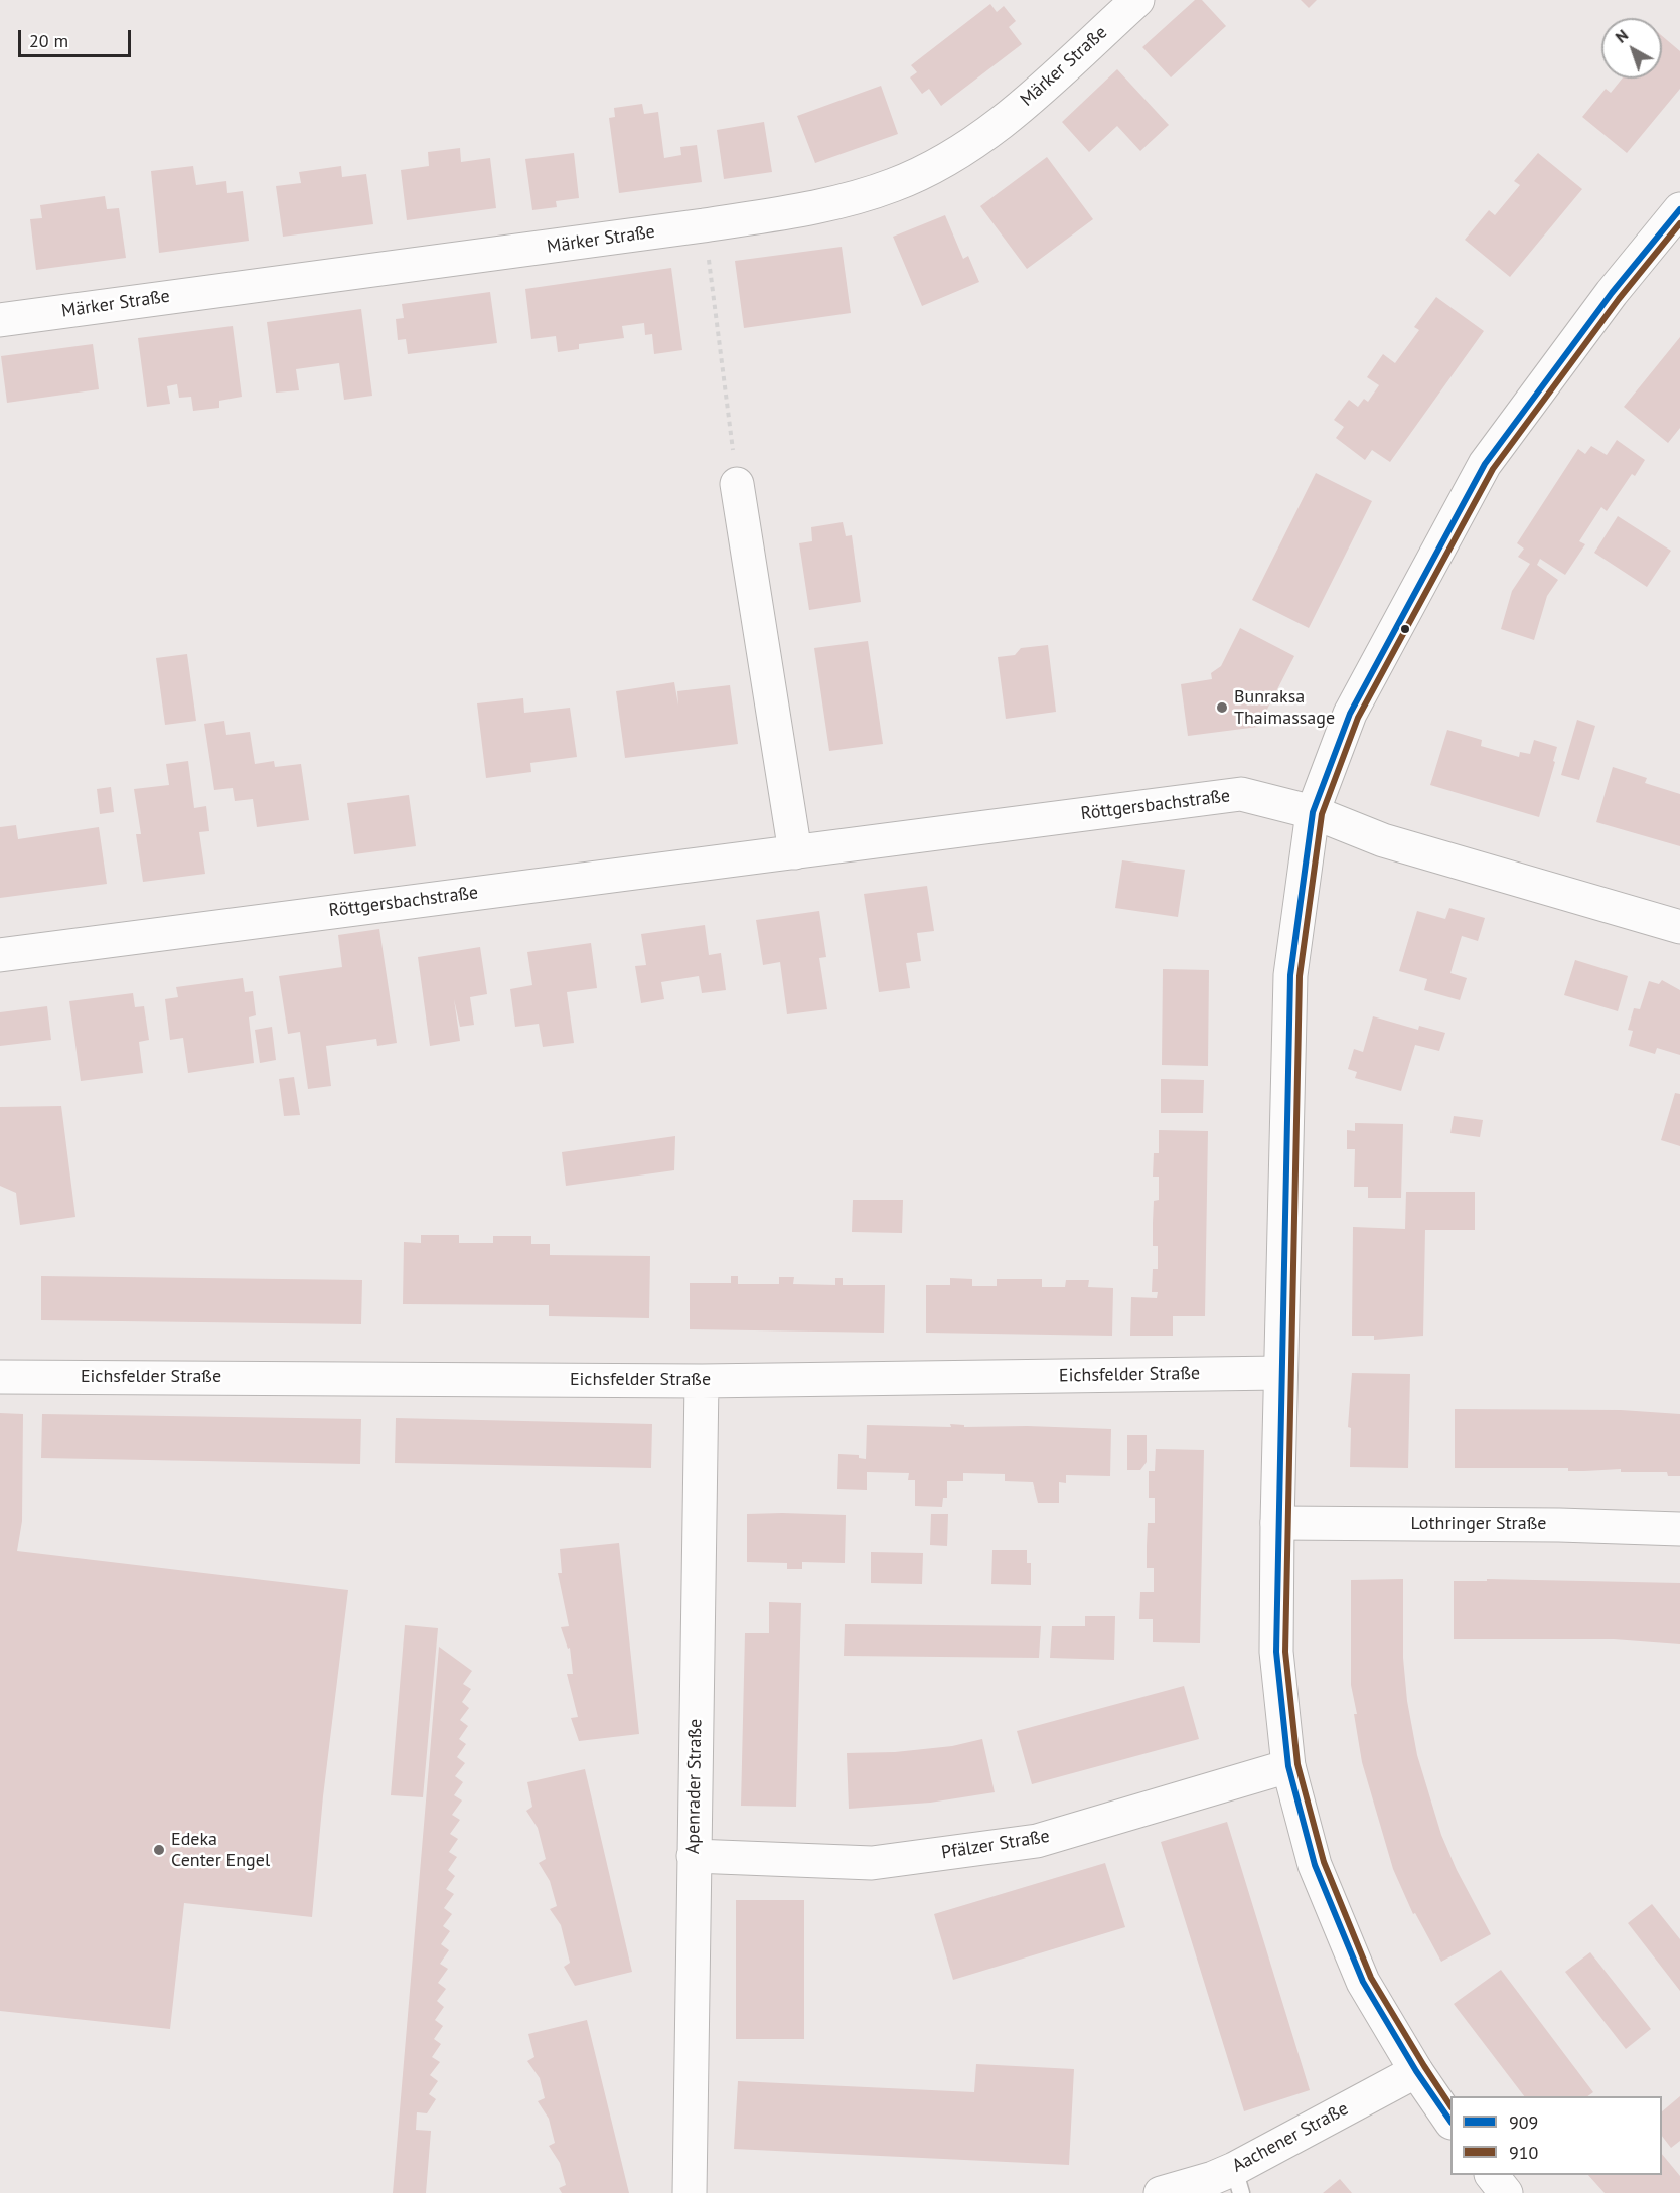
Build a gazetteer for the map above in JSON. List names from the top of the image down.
{
  "streets": {
    "street": [
      "Märker Straße",
      "Röttgersbachstraße",
      "Eichsfelder Straße",
      "Lothringer Straße",
      "Apenrader Straße",
      "Pfälzer Straße",
      "Aachener Straße"
    ]
  },
  "crossings": [
    ["Eichsfelder Straße", "Apenrader Straße"],
    ["Apenrader Straße", "Pfälzer Straße"]
  ],
  "places": ["Bunraksa Thaimassage", "Edeka Center Engel"],
  "lines": ["transit line 909", "transit line 910"],
  "legend": ["909", "910"],
  "scale_bar": "20 m",
  "north": "top left"
}
